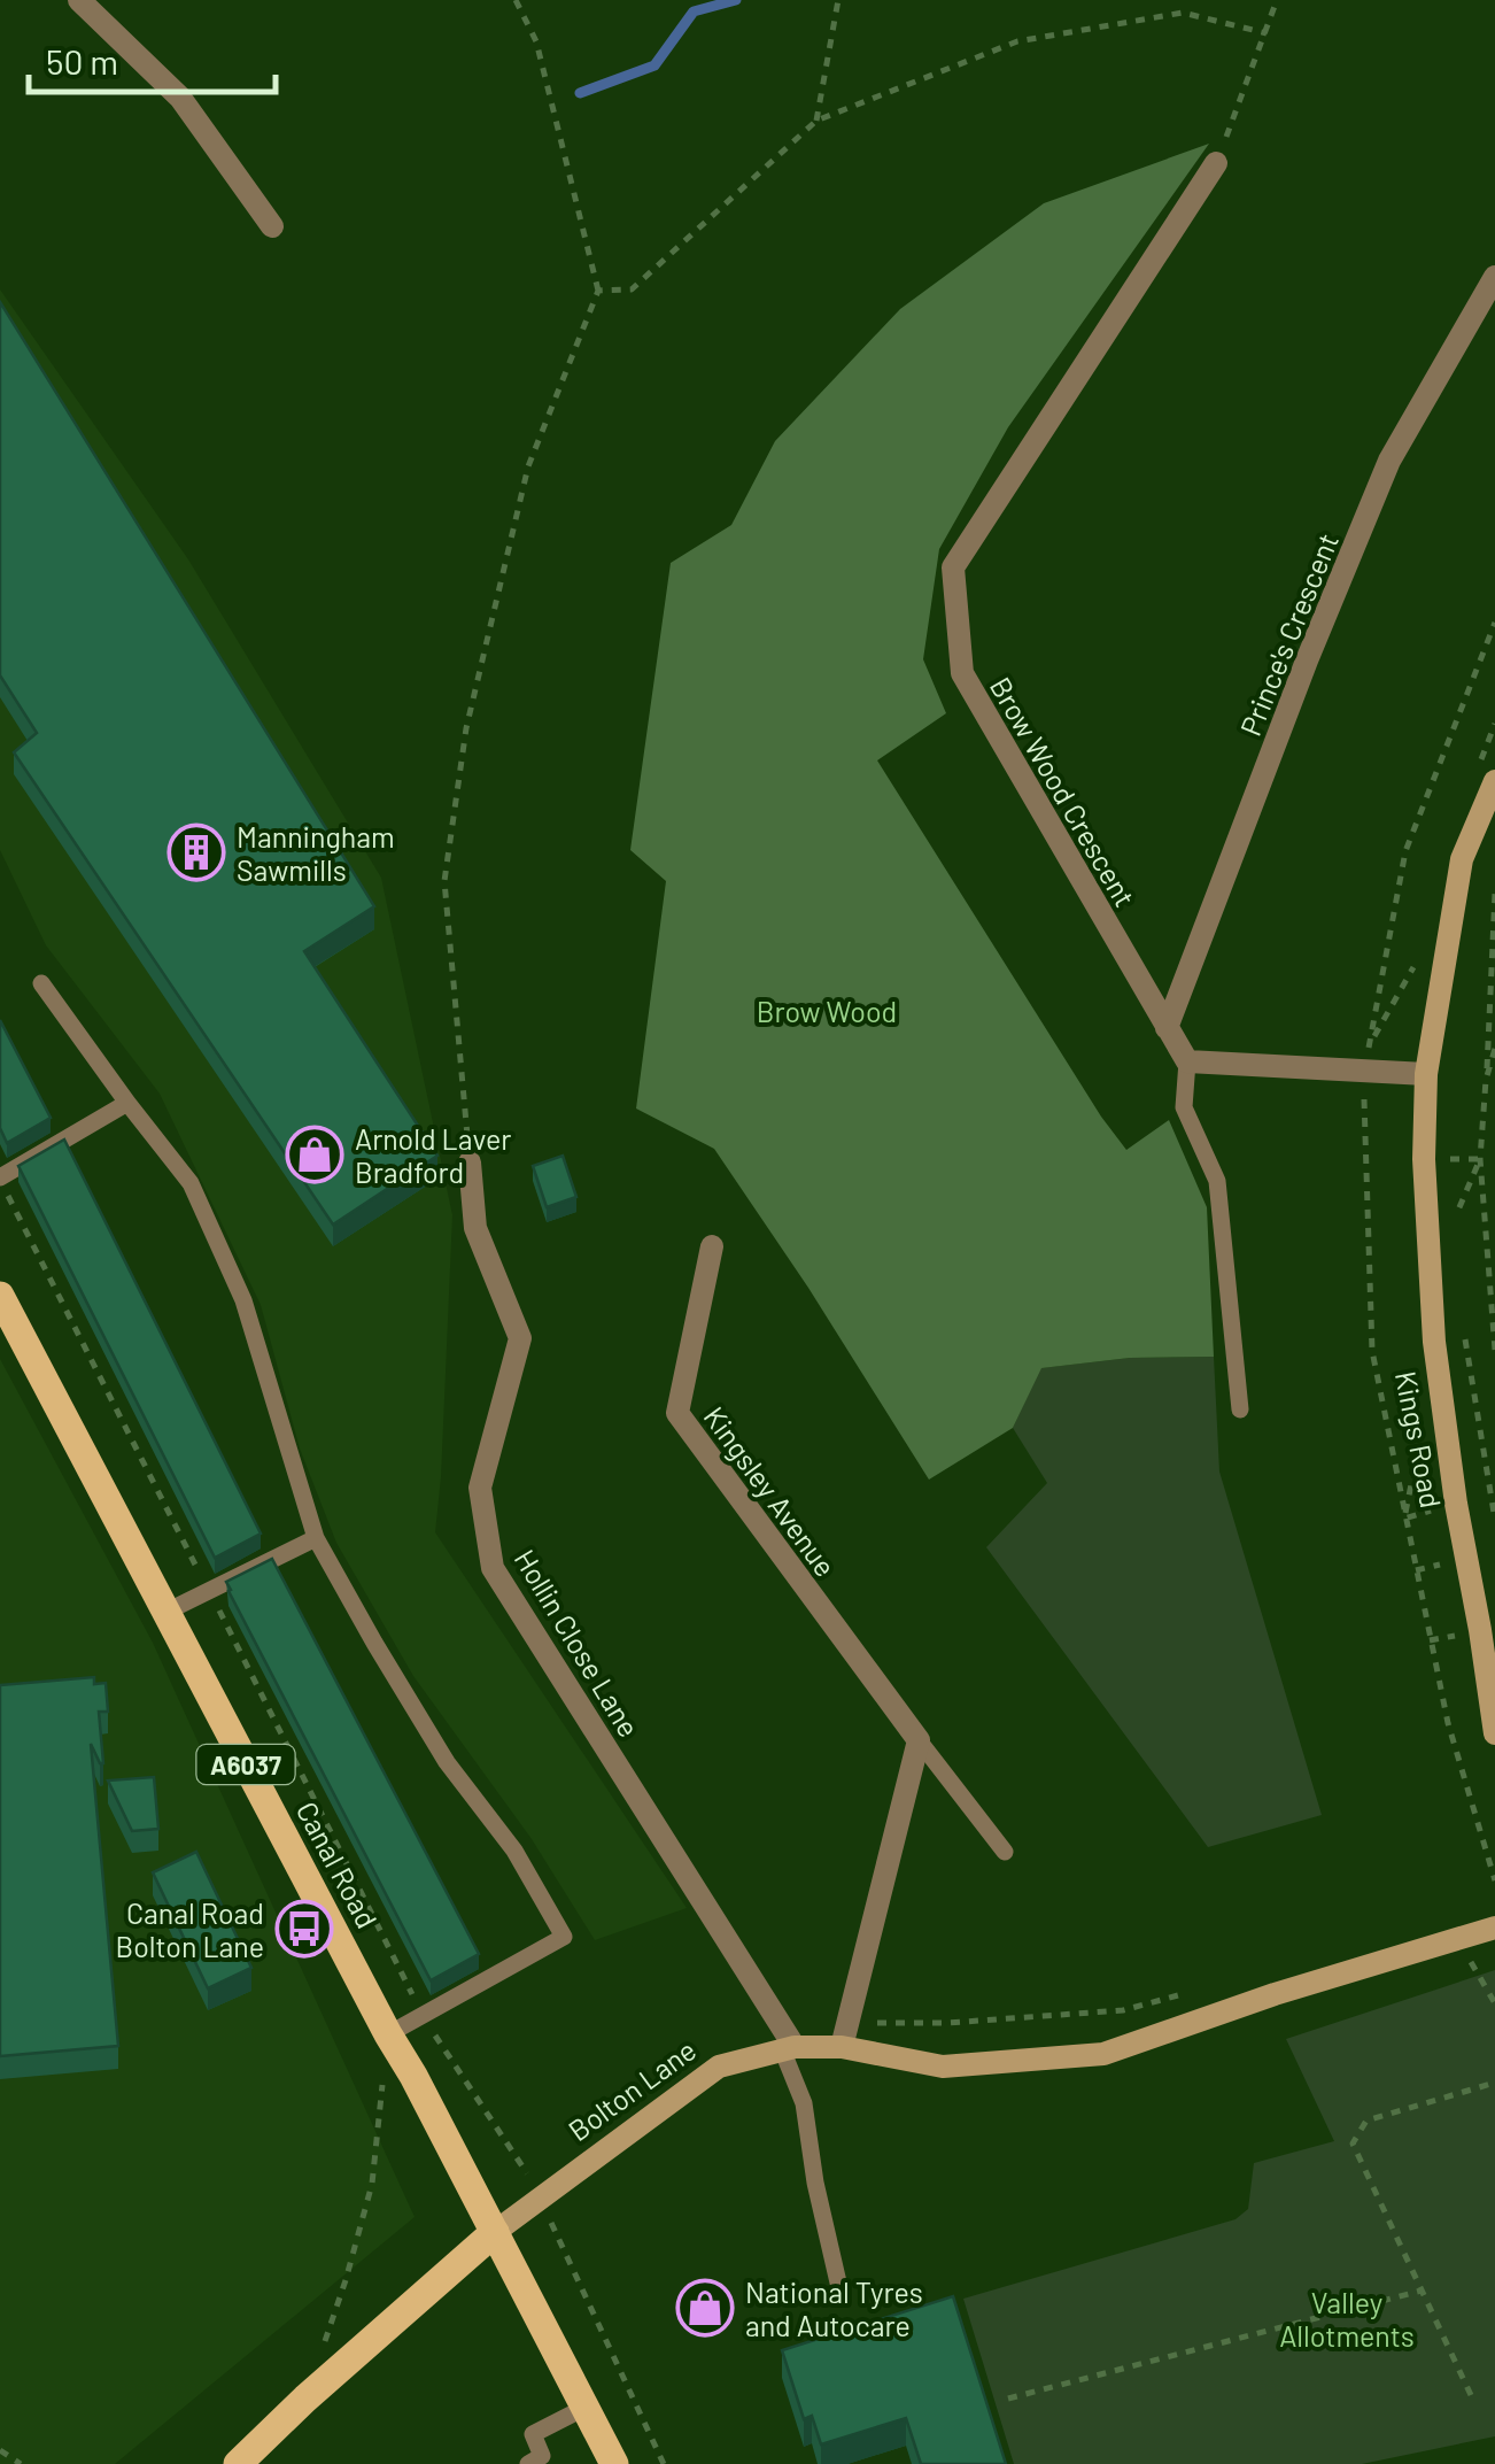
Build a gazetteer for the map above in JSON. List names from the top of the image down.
{
  "streets": {
    "main road": ["A6037", "Canal Road", "Bolton Lane"],
    "street": [
      "Prince's Crescent",
      "Brow Wood Crescent",
      "Kings Road",
      "Kingsley Avenue",
      "Hollin Close Lane"
    ]
  },
  "crossings": [
    ["Prince's Crescent", "Brow Wood Crescent"],
    ["Hollin Close Lane", "Bolton Lane"],
    ["Canal Road", "Bolton Lane"]
  ],
  "parks": ["Brow Wood", "Valley Allotments"],
  "places": {
    "building": ["Manningham Sawmills"],
    "shop": ["Arnold Laver Bradford", "National Tyres and Autocare"],
    "bus stop": ["Canal Road Bolton Lane"]
  },
  "scale_bar": "50 m"
}
